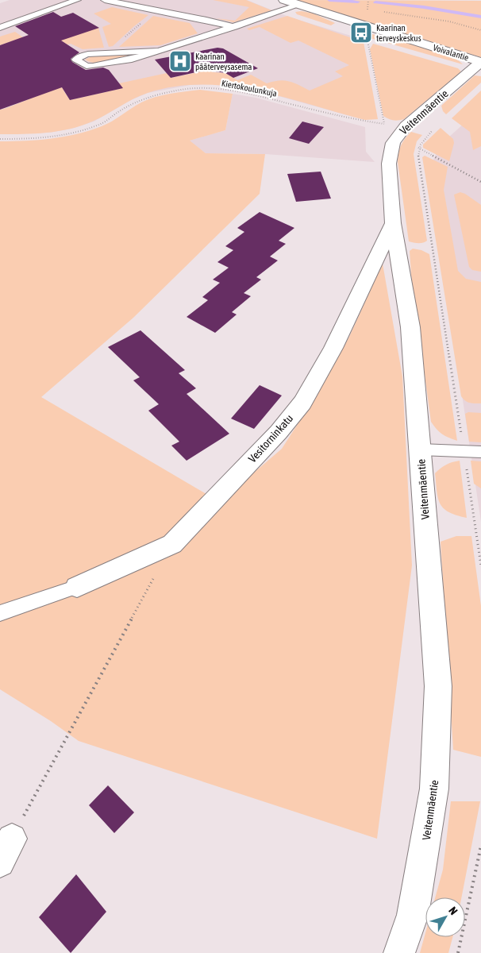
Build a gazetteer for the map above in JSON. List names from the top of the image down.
{
  "streets": {
    "street": ["Voivalantie", "Veitenmäentie", "Vesitorninkatu"],
    "path": ["Kiertokoulunkuja"]
  },
  "crossings": [
    ["Voivalantie", "Veitenmäentie"],
    ["Veitenmäentie", "Vesitorninkatu"]
  ],
  "places": {
    "bus stop": ["Kaarinan terveyskeskus"],
    "hospital": ["Kaarinan pääterveysasema"]
  },
  "north": "top right"
}
